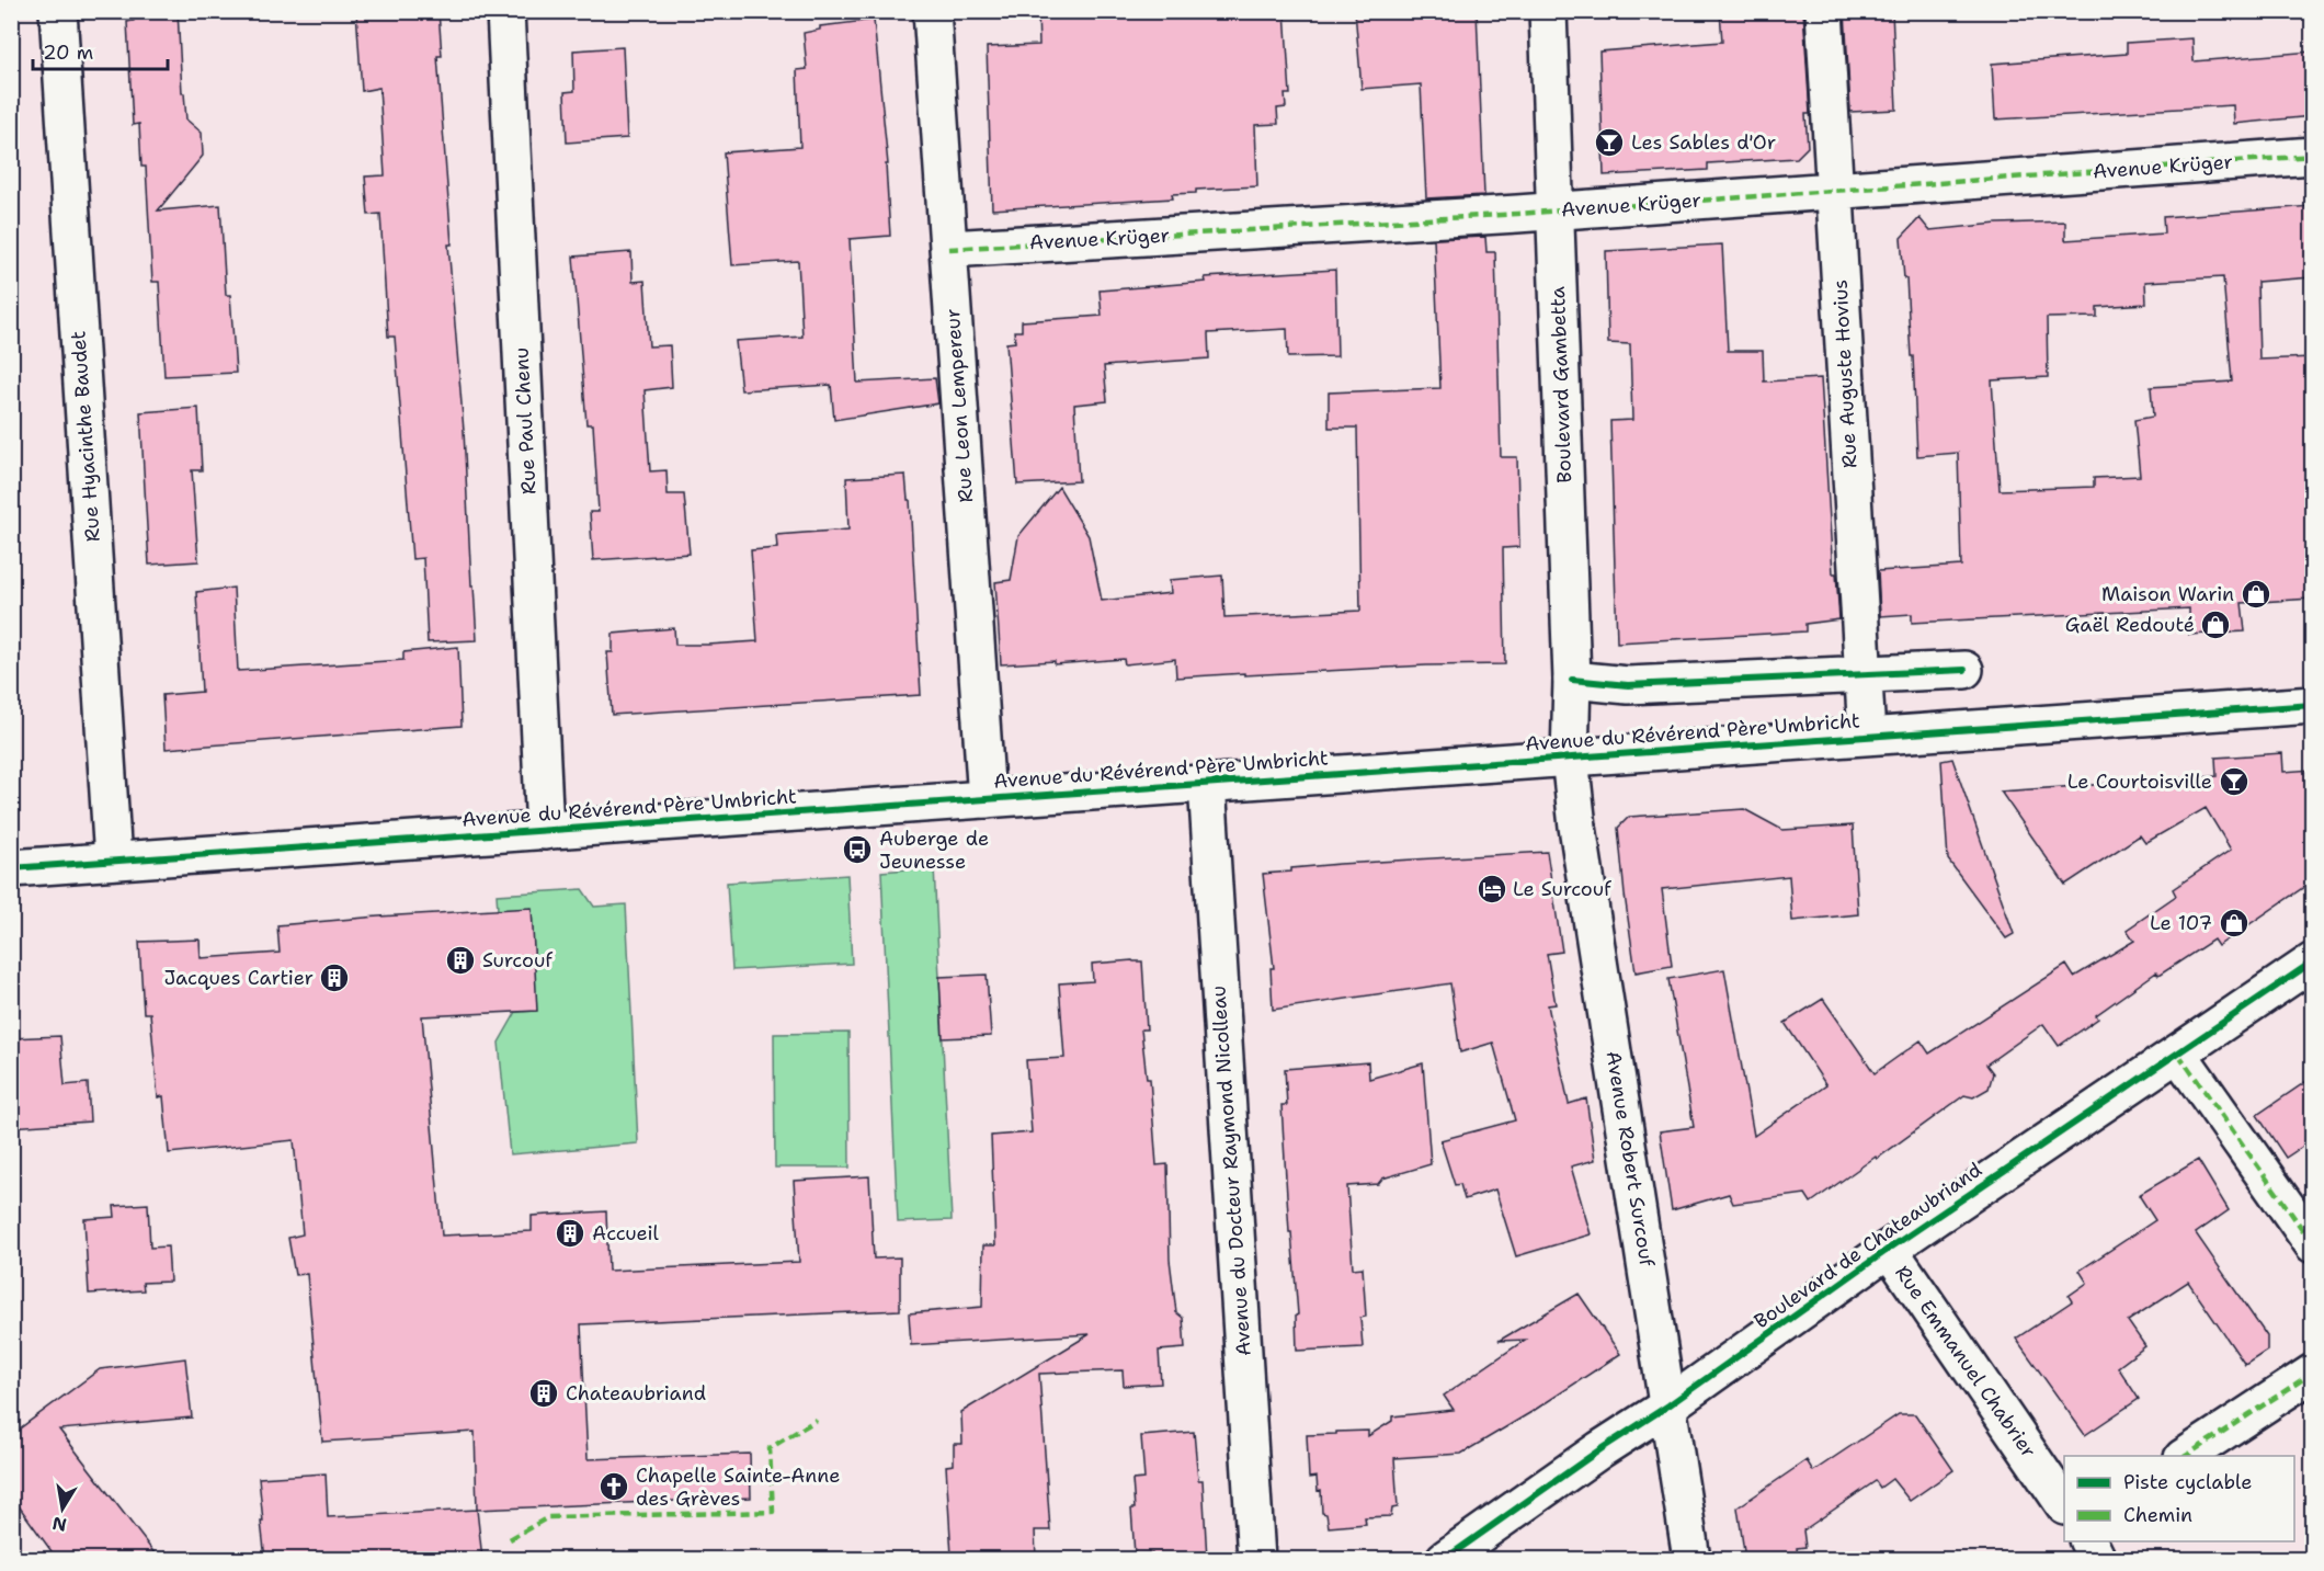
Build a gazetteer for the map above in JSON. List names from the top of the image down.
{
  "streets": {
    "street": [
      "Avenue Krüger",
      "Rue Auguste Hovius",
      "Boulevard Gambetta",
      "Rue Leon Lempereur",
      "Rue Paul Chenu",
      "Rue Hyacinthe Baudet",
      "Avenue du Révérend Père Umbricht",
      "Avenue Robert Surcouf",
      "Avenue du Docteur Raymond Nicolleau",
      "Boulevard de Chateaubriand",
      "Rue Emmanuel Chabrier"
    ]
  },
  "crossings": [
    ["Avenue Krüger", "Rue Auguste Hovius"],
    ["Avenue Krüger", "Boulevard Gambetta"],
    ["Avenue Krüger", "Rue Leon Lempereur"],
    ["Rue Auguste Hovius", "Avenue du Révérend Père Umbricht"],
    ["Boulevard Gambetta", "Avenue du Révérend Père Umbricht"],
    ["Boulevard Gambetta", "Avenue Robert Surcouf"],
    ["Rue Leon Lempereur", "Avenue du Révérend Père Umbricht"],
    ["Rue Paul Chenu", "Avenue du Révérend Père Umbricht"],
    ["Rue Hyacinthe Baudet", "Avenue du Révérend Père Umbricht"],
    ["Avenue du Révérend Père Umbricht", "Avenue Robert Surcouf"],
    ["Avenue du Révérend Père Umbricht", "Avenue du Docteur Raymond Nicolleau"],
    ["Avenue Robert Surcouf", "Boulevard de Chateaubriand"],
    ["Boulevard de Chateaubriand", "Rue Emmanuel Chabrier"]
  ],
  "places": {
    "bar": ["Les Sables d'Or", "Le Courtoisville"],
    "shop": ["Maison Warin", "Gaël Redouté", "Le 107"],
    "bus stop": ["Auberge de Jeunesse"],
    "hotel": ["Le Surcouf"],
    "building": [
      "Surcouf",
      "Jacques Cartier",
      "Accueil",
      "Chateaubriand"
    ],
    "church": ["Chapelle Sainte-Anne des Grèves"]
  },
  "legend": ["Piste cyclable", "Chemin"],
  "scale_bar": "20 m",
  "north": "bottom"
}
